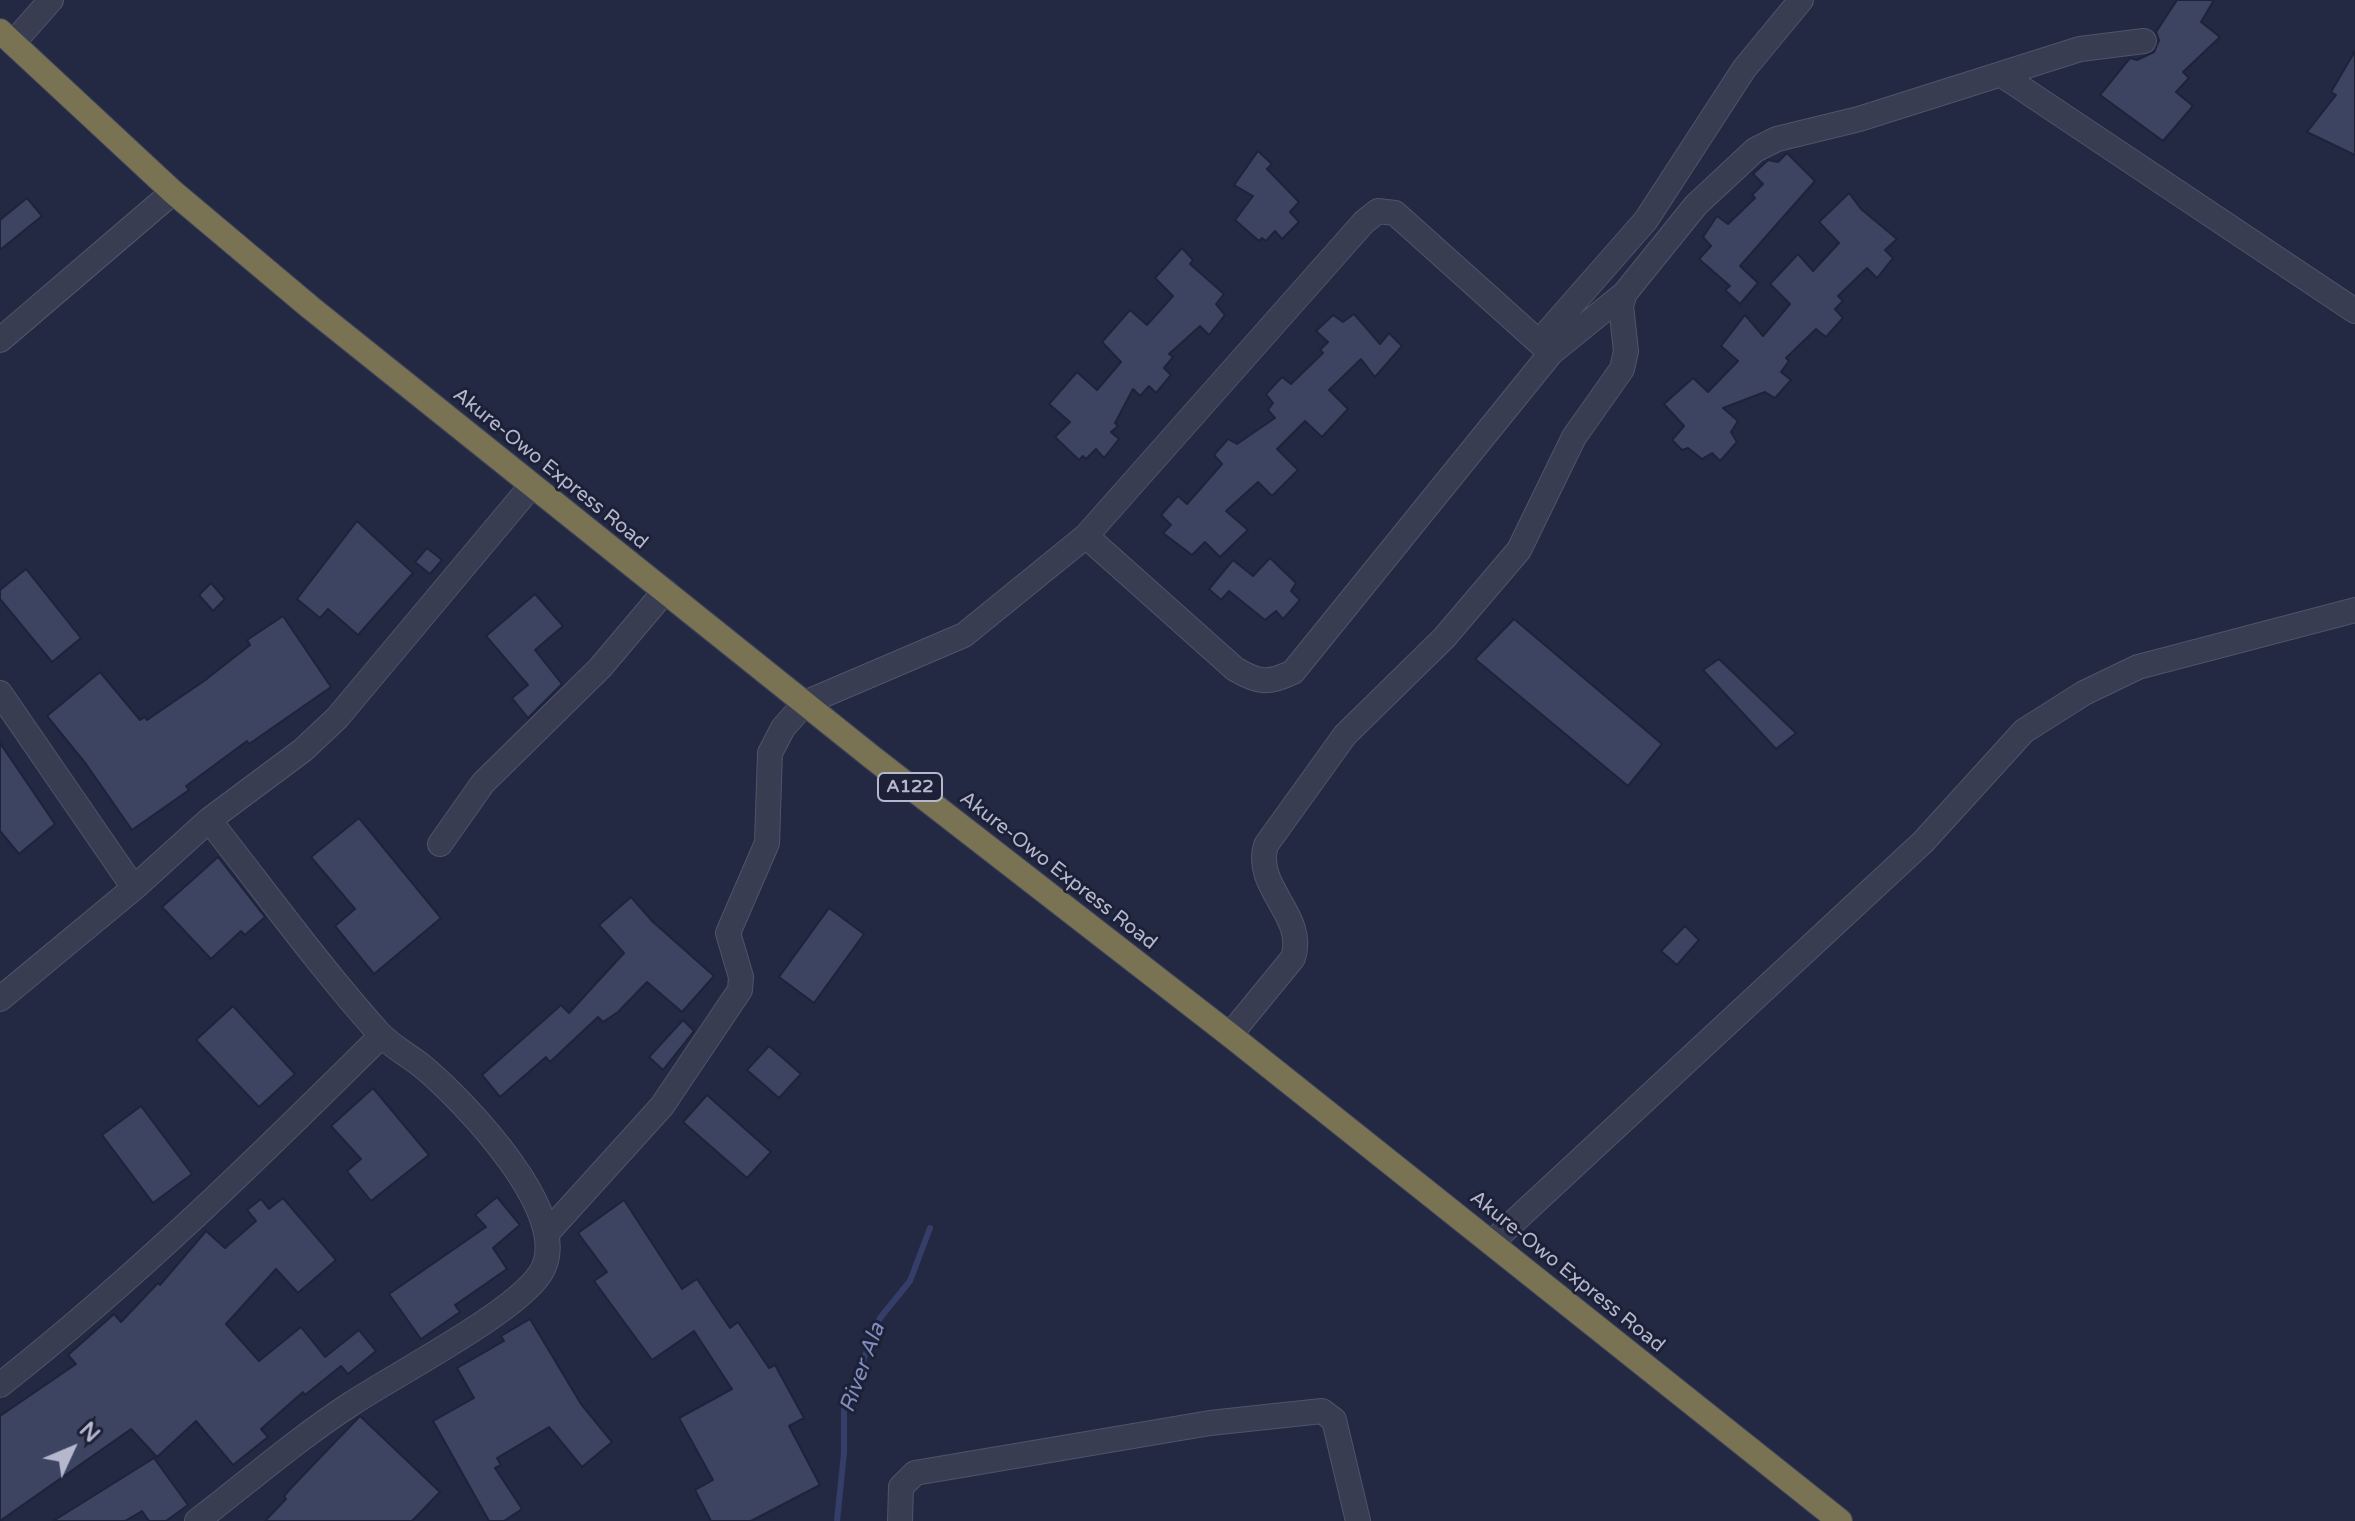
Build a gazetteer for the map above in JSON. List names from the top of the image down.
{
  "streets": {
    "highway": ["Akure-Owo Express Road", "A122"]
  },
  "water": ["River Ala"],
  "north": "top right"
}
